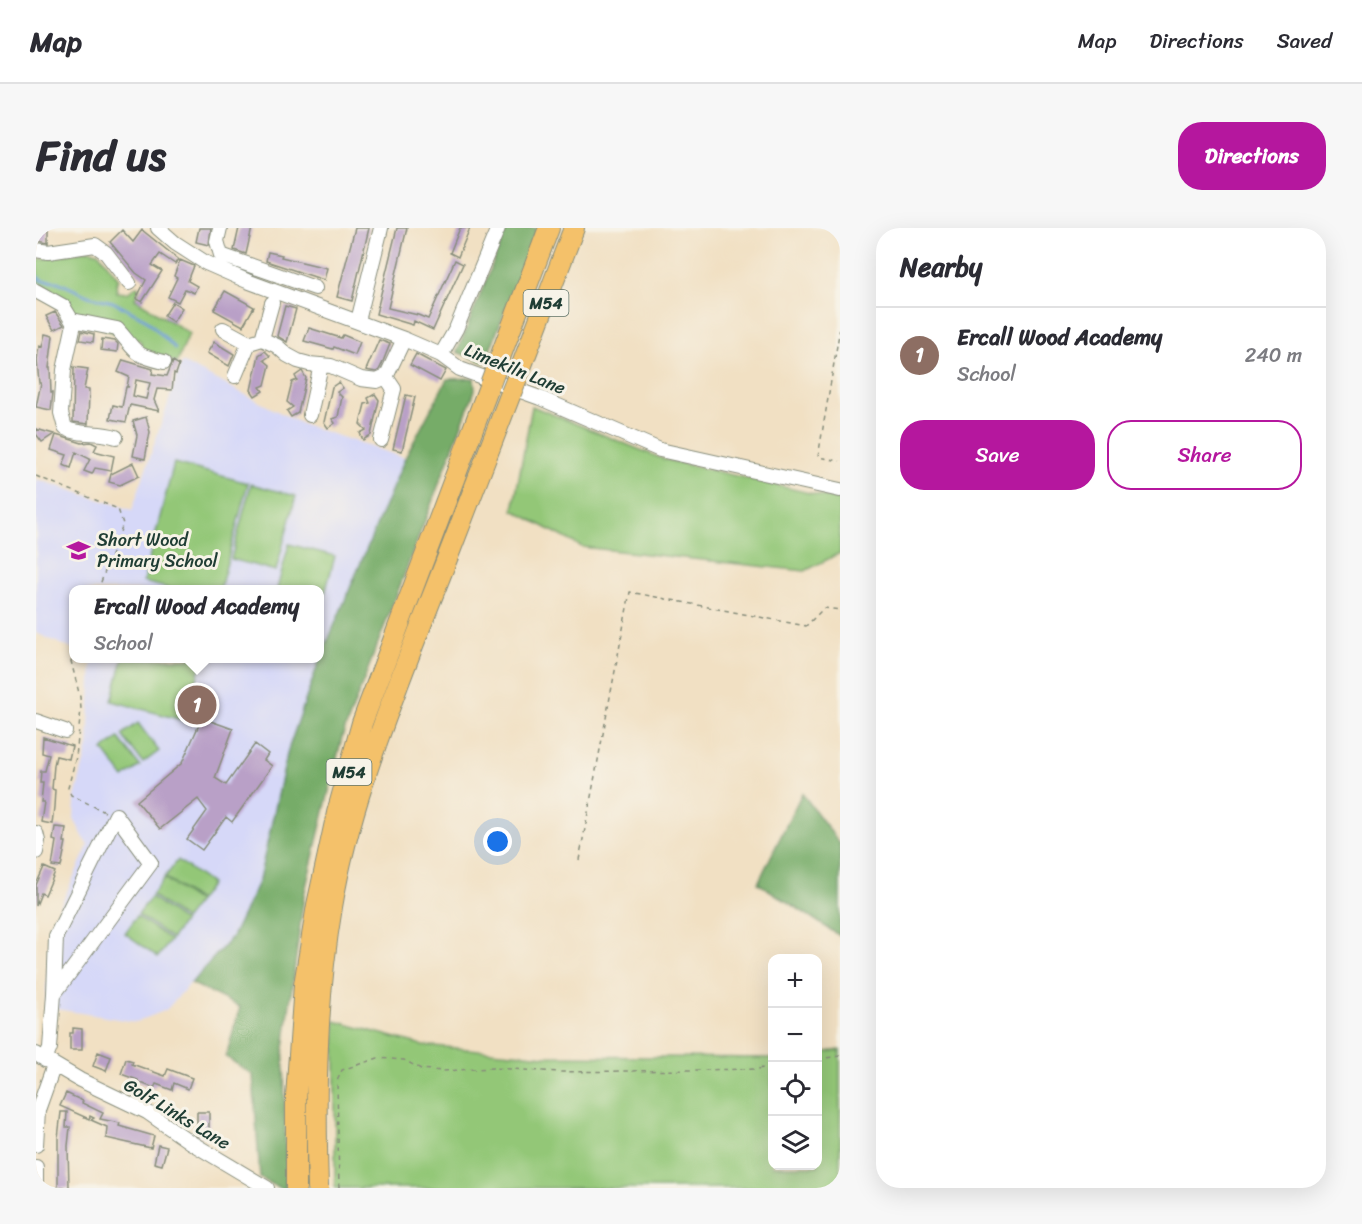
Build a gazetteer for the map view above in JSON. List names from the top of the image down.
{
  "streets": {
    "highway": ["M54"],
    "street": ["Limekiln Lane", "Golf Links Lane"]
  },
  "places": {
    "school or university": ["Short Wood Primary School"]
  },
  "page": {
    "header": "Map",
    "nav": ["Map", "Directions", "Saved"],
    "title": "Find us",
    "buttons": [
      "Directions",
      ["Save", "Share"]
    ],
    "heading": "Nearby",
    "list": [
      {
        "mark": "1",
        "name": "Ercall Wood Academy",
        "note": "School",
        "value": "240 m"
      }
    ],
    "popup": ["Ercall Wood Academy", "School"],
    "pins": "1",
    "map_buttons": ["+", "−"]
  }
}
